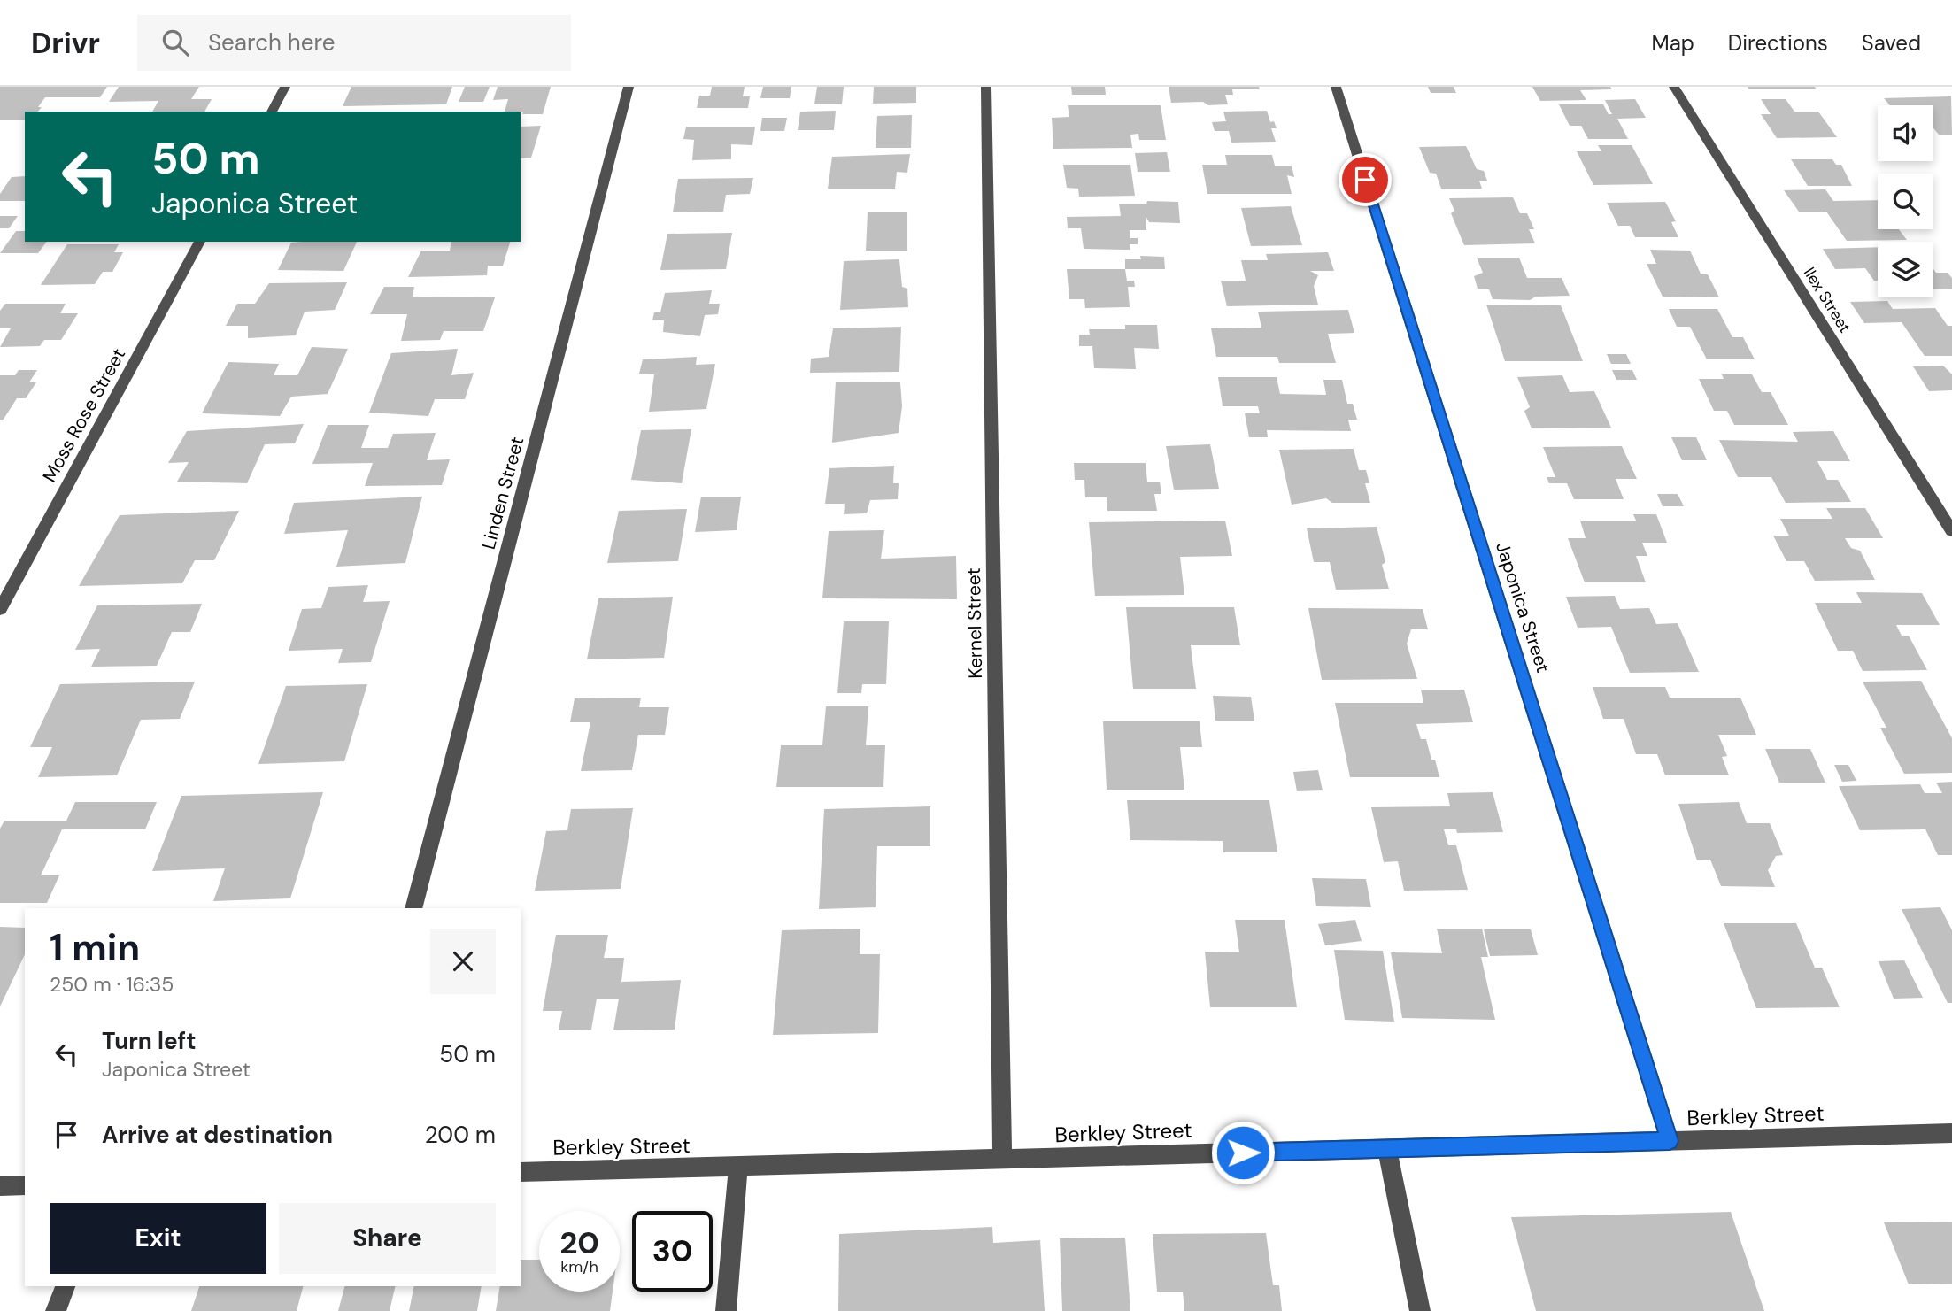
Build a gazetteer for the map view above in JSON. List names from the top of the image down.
{
  "streets": {
    "street": [
      "Ilex Street",
      "Moss Rose Street",
      "Linden Street",
      "Japonica Street",
      "Kernel Street",
      "Berkley Street"
    ]
  },
  "crossings": [
    ["Japonica Street", "Berkley Street"],
    ["Kernel Street", "Berkley Street"]
  ],
  "page": {
    "header": "Drivr",
    "search": "Search here",
    "nav": ["Map", "Directions", "Saved"],
    "turn": ["50 m", "Japonica Street"],
    "heading": ["1 min", "250 m · 16:35"],
    "list": [
      {
        "name": "Turn left",
        "note": "Japonica Street",
        "value": "50 m"
      },
      {
        "name": "Arrive at destination",
        "value": "200 m"
      }
    ],
    "buttons": ["Exit", "Share"],
    "speed": "20 km/h",
    "limit": "30"
  }
}
